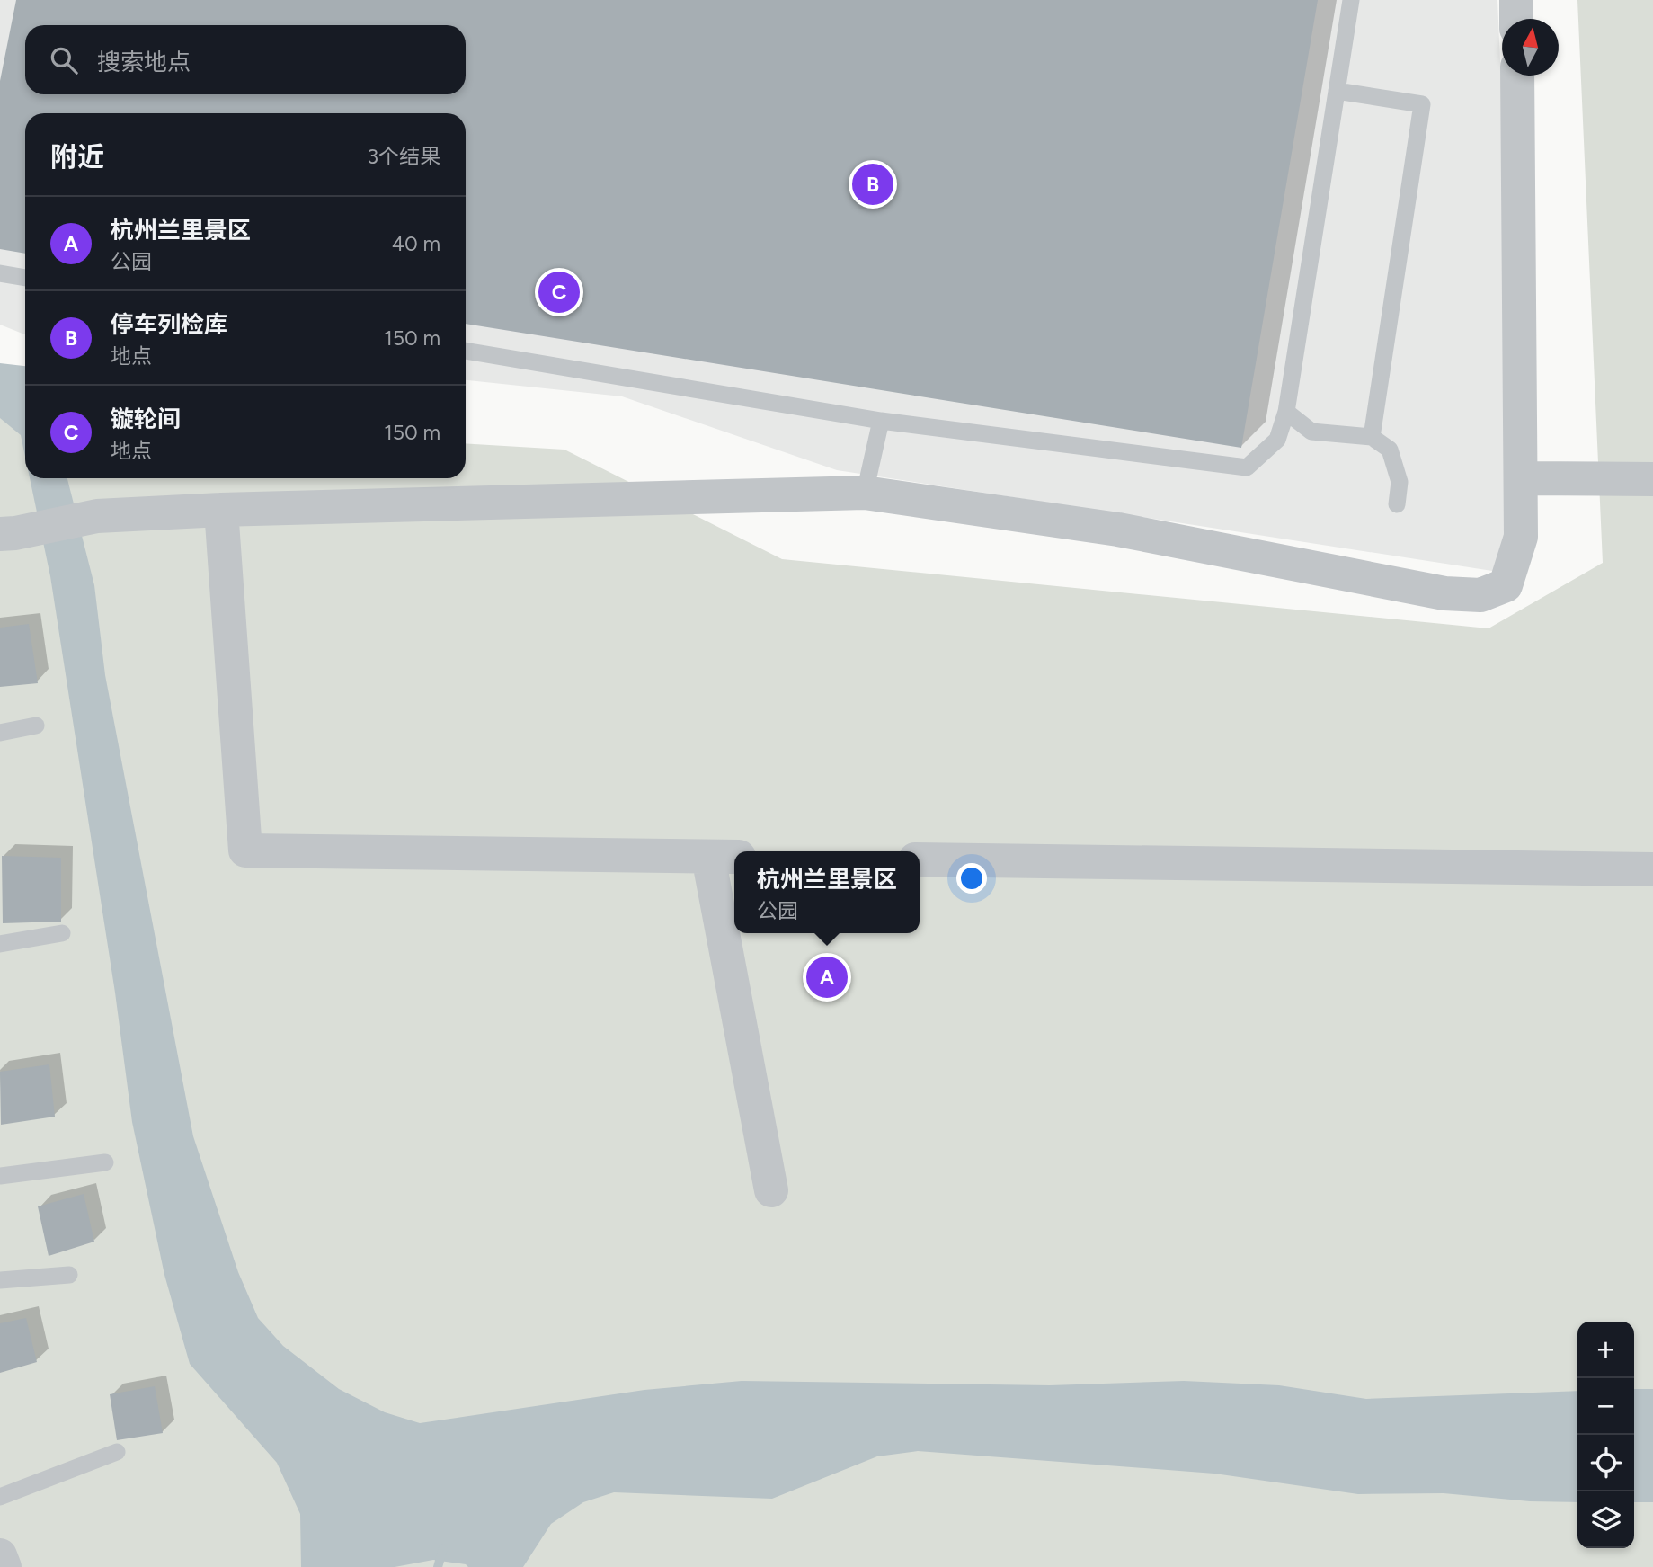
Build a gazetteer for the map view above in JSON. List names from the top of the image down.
{
  "north": "top",
  "page": {
    "search": "搜索地点",
    "heading": ["附近", "3个结果"],
    "pins": ["B", "C", "A"],
    "list": [
      {
        "mark": "A",
        "name": "杭州兰里景区",
        "note": "公园",
        "value": "40 m"
      },
      {
        "mark": "B",
        "name": "停车列检库",
        "note": "地点",
        "value": "150 m"
      },
      {
        "mark": "C",
        "name": "镟轮间",
        "note": "地点",
        "value": "150 m"
      }
    ],
    "popup": ["杭州兰里景区", "公园"],
    "map_buttons": ["+", "−"]
  }
}
